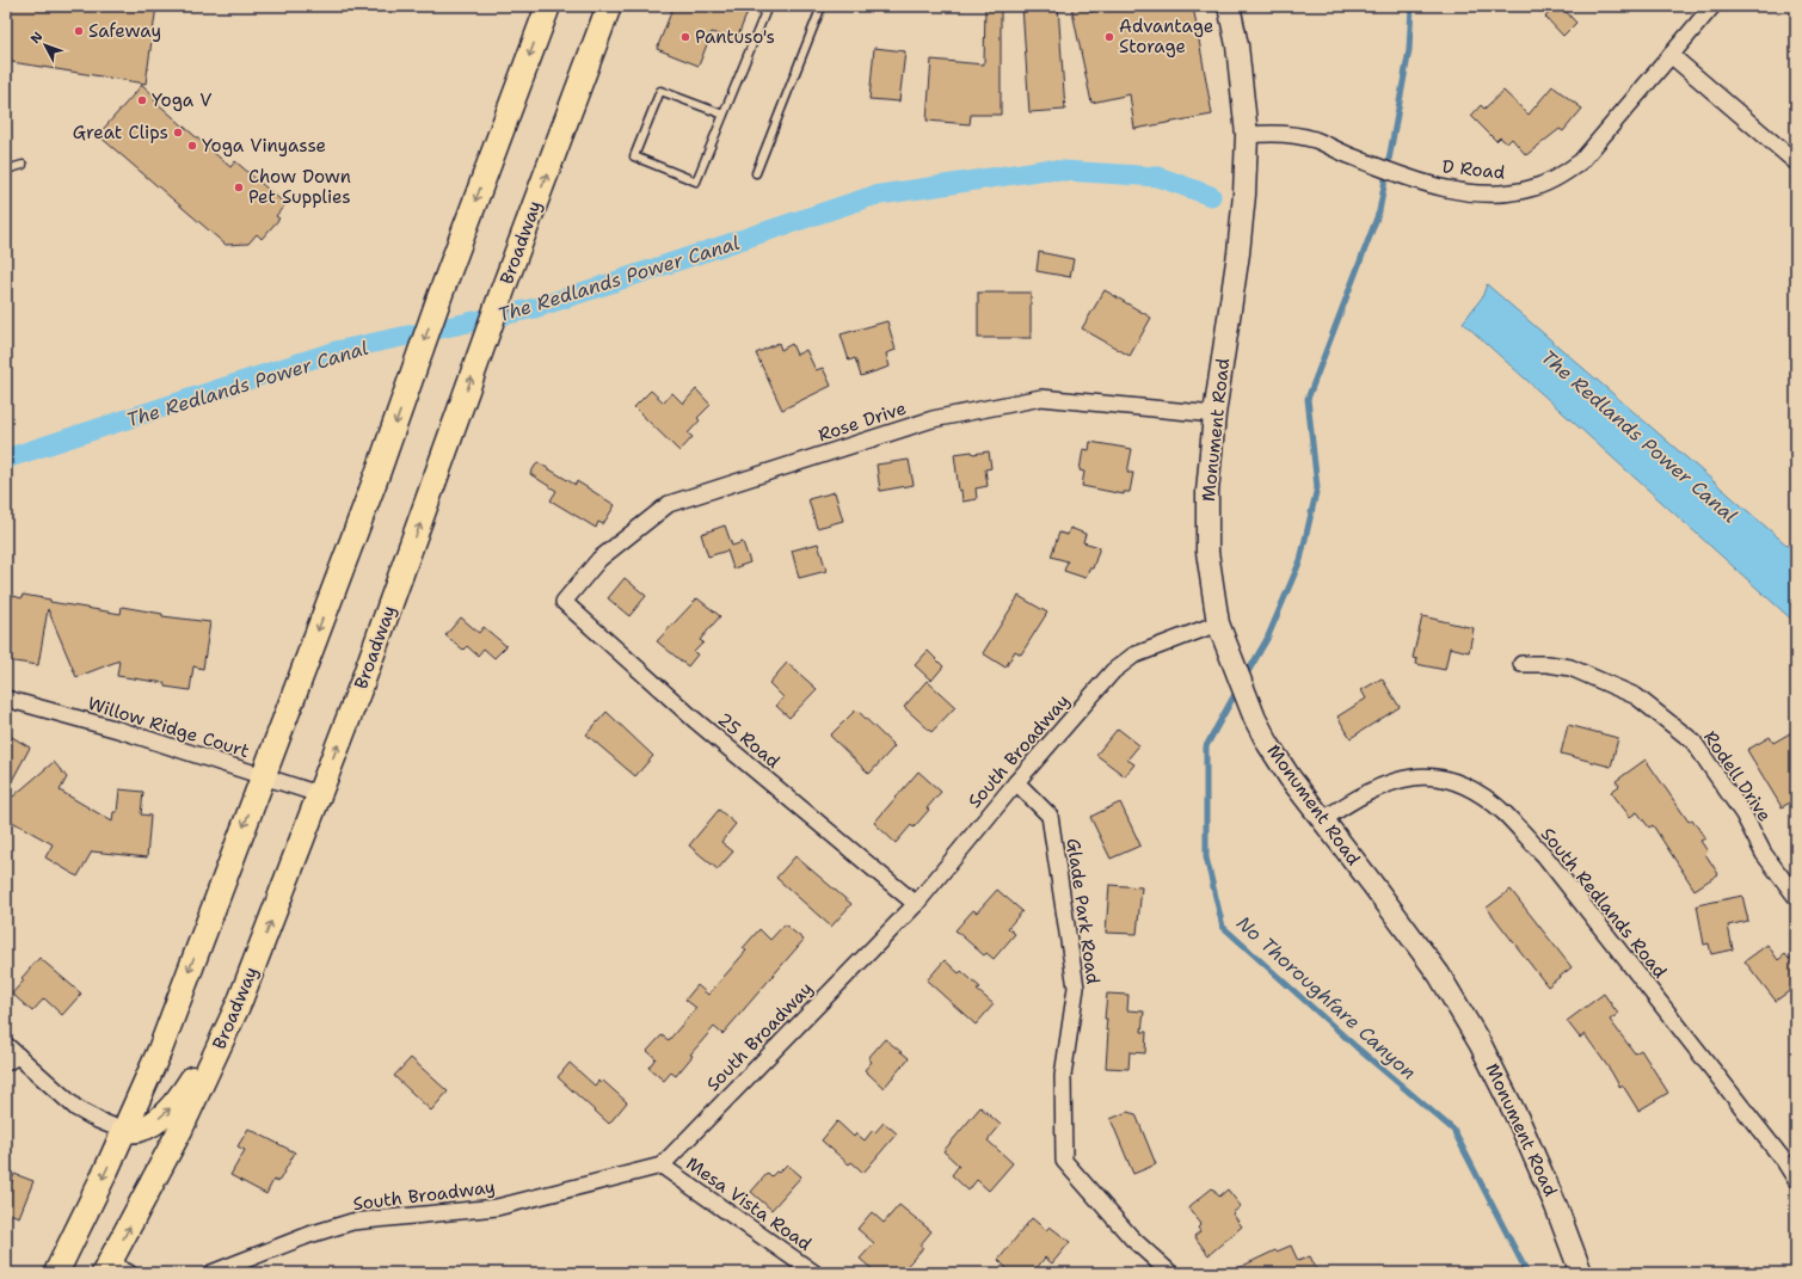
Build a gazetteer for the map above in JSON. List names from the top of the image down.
{
  "streets": {
    "main road": ["Broadway", "Monument Road"],
    "street": [
      "D Road",
      "Rose Drive",
      "Willow Ridge Court",
      "25 Road",
      "South Broadway",
      "Rodell Drive",
      "South Redlands Road",
      "Glade Park Road",
      "Mesa Vista Road"
    ]
  },
  "crossings": [
    ["D Road", "Monument Road"],
    ["Broadway", "Willow Ridge Court"],
    ["Rose Drive", "Monument Road"],
    ["Rose Drive", "25 Road"],
    ["Monument Road", "South Broadway"],
    ["Monument Road", "South Redlands Road"],
    ["25 Road", "South Broadway"],
    ["South Broadway", "Glade Park Road"],
    ["South Broadway", "Mesa Vista Road"]
  ],
  "water": ["The Redlands Power Canal", "No Thoroughfare Canyon"],
  "places": [
    "Safeway",
    "Pantuso's",
    "Advantage Storage",
    "Yoga V",
    "Great Clips",
    "Yoga Vinyasse",
    "Chow Down Pet Supplies"
  ],
  "north": "top left"
}
